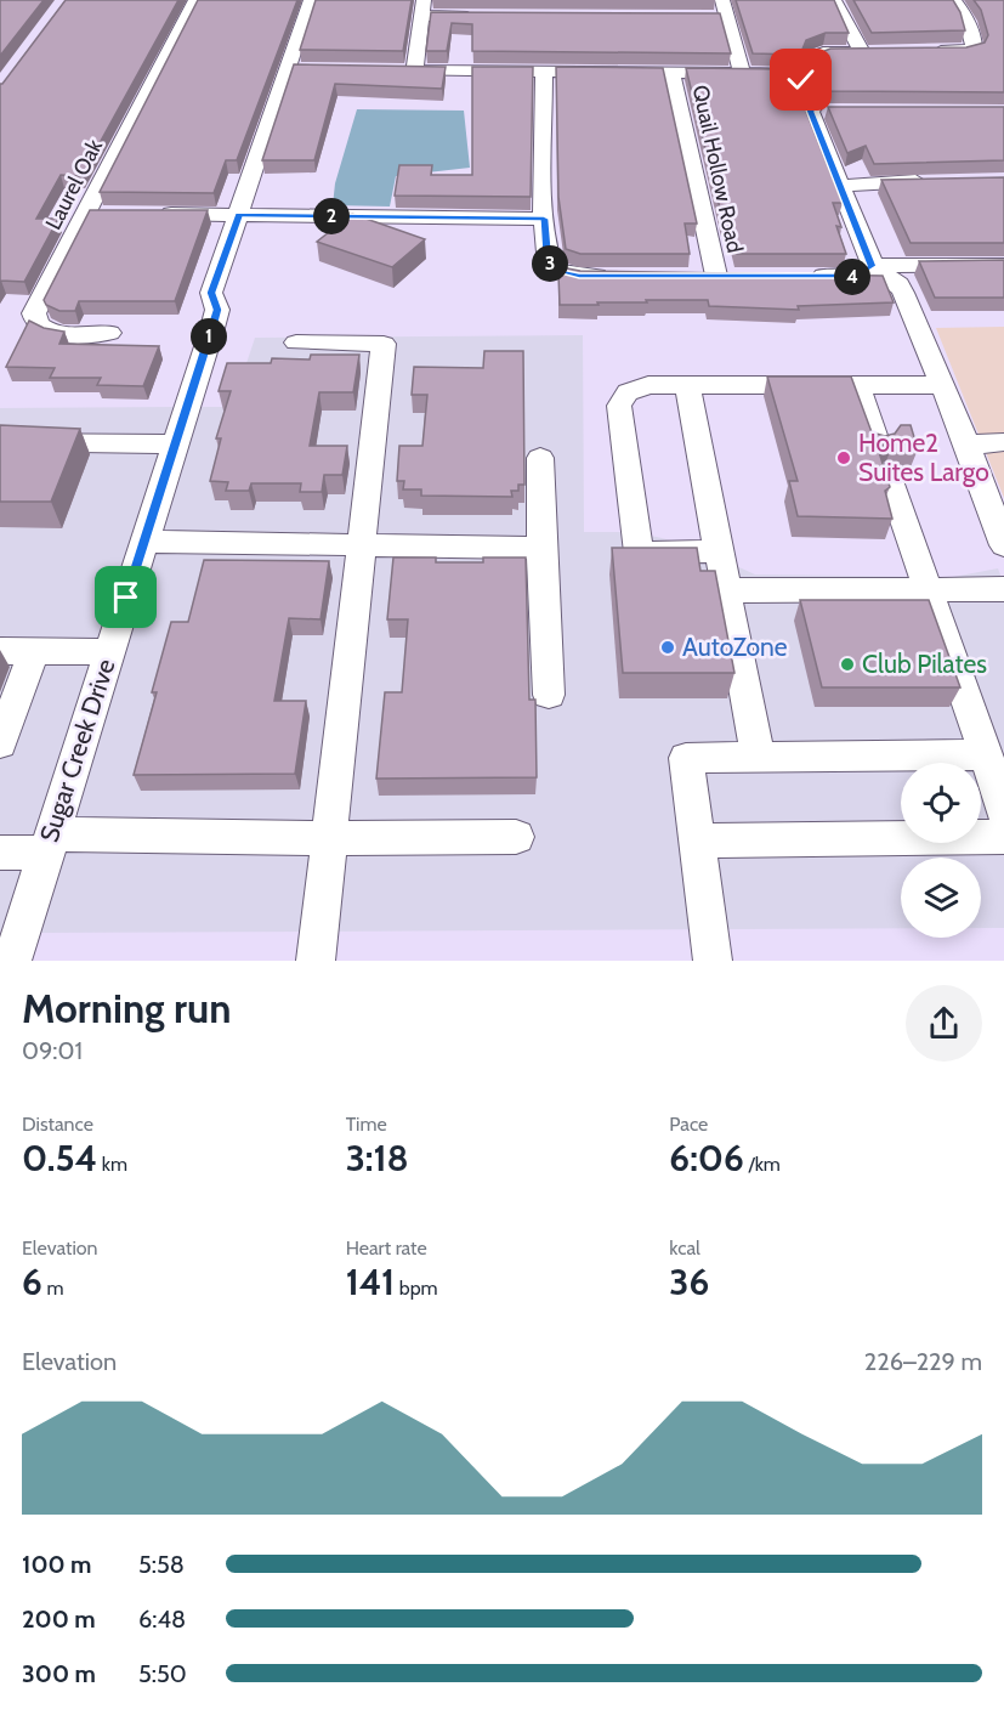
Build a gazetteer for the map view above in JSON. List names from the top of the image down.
{
  "streets": {
    "street": ["Quail Hollow Road", "Laurel Oak", "Sugar Creek Drive"]
  },
  "places": ["Home2 Suites Largo", "AutoZone", "Club Pilates"],
  "page": {
    "pins": [
      "2",
      "3",
      "4",
      "1"
    ],
    "heading": ["Morning run", "09:01"],
    "stats": [
      ["Distance", "0.54 km"],
      ["Time", "3:18"],
      ["Pace", "6:06 /km"],
      ["Elevation", "6 m"],
      ["Heart rate", "141 bpm"],
      ["kcal", "36"]
    ],
    "chart": ["Elevation", "226–229 m"],
    "list": [
      {
        "name": "100 m",
        "note": "5:58"
      },
      {
        "name": "200 m",
        "note": "6:48"
      },
      {
        "name": "300 m",
        "note": "5:50"
      }
    ]
  }
}
